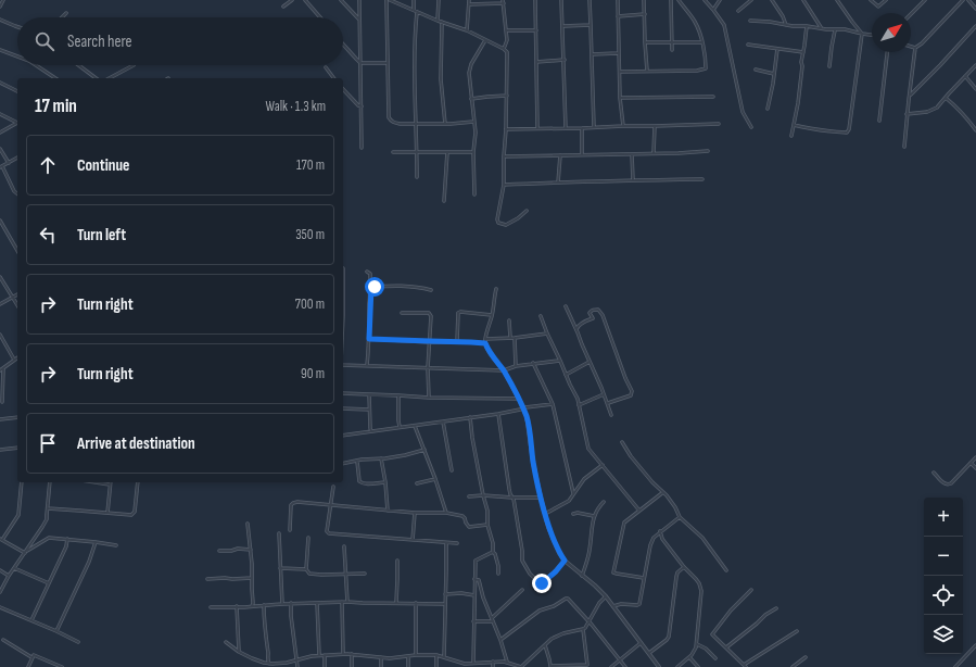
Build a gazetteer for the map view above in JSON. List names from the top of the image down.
{
  "north": "top right",
  "page": {
    "search": "Search here",
    "heading": ["17 min", "Walk · 1.3 km"],
    "list": [
      ["Continue", "170 m"],
      ["Turn left", "350 m"],
      ["Turn right", "700 m"],
      ["Turn right", "90 m"],
      "Arrive at destination"
    ],
    "map_buttons": ["+", "−"]
  }
}
